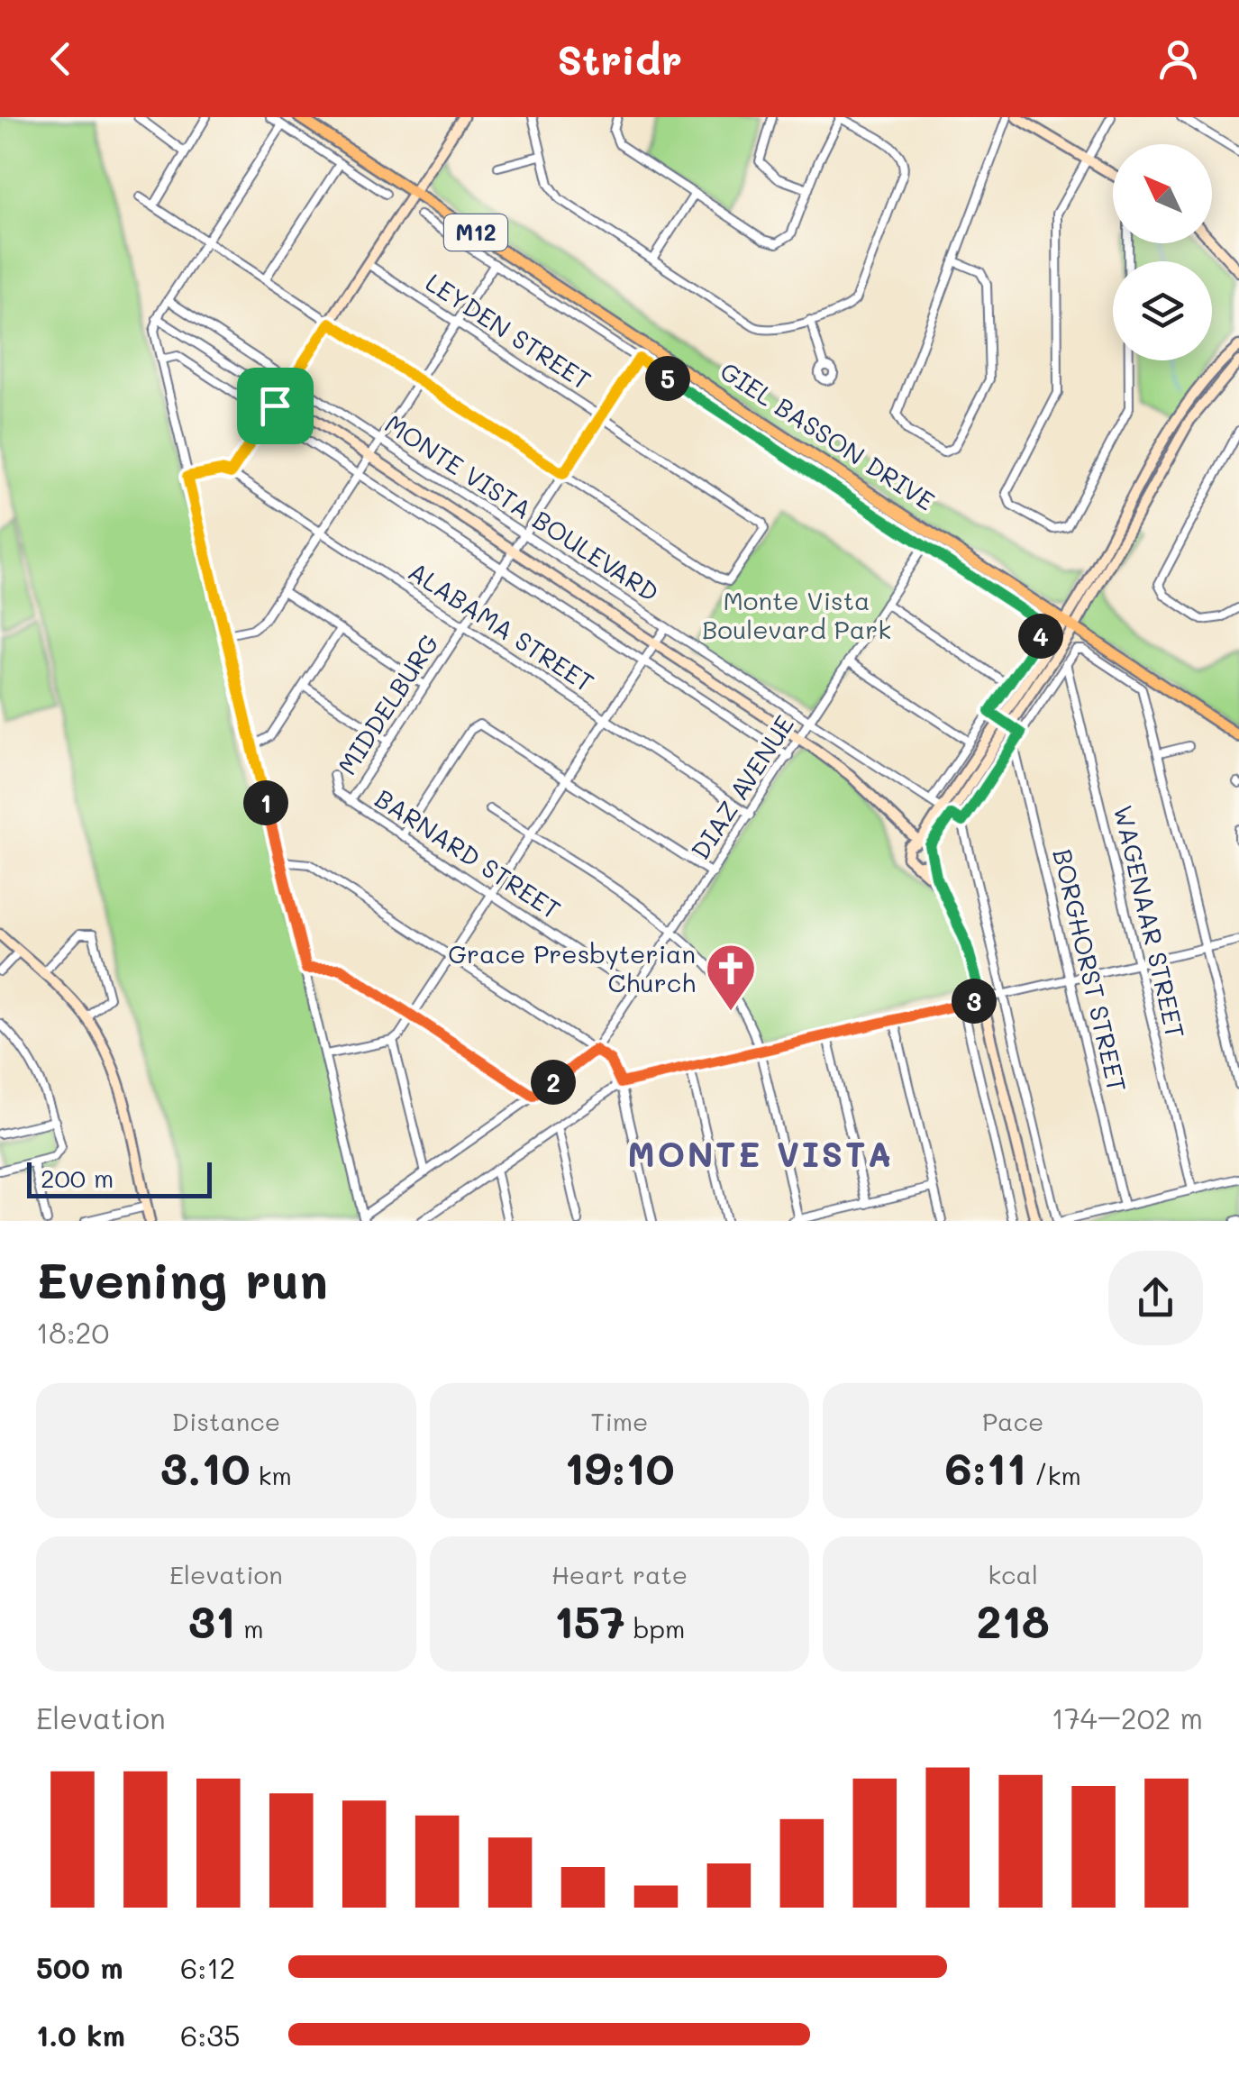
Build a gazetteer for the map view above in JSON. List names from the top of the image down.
{
  "streets": {
    "main road": ["M12", "GIEL BASSON DRIVE"],
    "street": [
      "LEYDEN STREET",
      "MONTE VISTA BOULEVARD",
      "ALABAMA STREET",
      "MIDDELBURG",
      "DIAZ AVENUE",
      "BARNARD STREET",
      "WAGENAAR STREET",
      "BORGHORST STREET"
    ]
  },
  "crossings": [
    ["LEYDEN STREET", "MIDDELBURG"],
    ["MONTE VISTA BOULEVARD", "MIDDELBURG"],
    ["MONTE VISTA BOULEVARD", "DIAZ AVENUE"],
    ["ALABAMA STREET", "MIDDELBURG"],
    ["ALABAMA STREET", "DIAZ AVENUE"],
    ["MIDDELBURG", "BARNARD STREET"],
    ["DIAZ AVENUE", "BARNARD STREET"]
  ],
  "districts": ["MONTE VISTA"],
  "parks": ["Monte Vista Boulevard Park"],
  "places": {
    "church": ["Grace Presbyterian Church"]
  },
  "scale_bar": "200 m",
  "north": "top left",
  "page": {
    "header": "Stridr",
    "pins": [
      "5",
      "4",
      "1",
      "3",
      "2"
    ],
    "scale": "200 m",
    "heading": ["Evening run", "18:20"],
    "stats": [
      ["Distance", "3.10 km"],
      ["Time", "19:10"],
      ["Pace", "6:11 /km"],
      ["Elevation", "31 m"],
      ["Heart rate", "157 bpm"],
      ["kcal", "218"]
    ],
    "chart": ["Elevation", "174–202 m"],
    "list": [
      {
        "name": "500 m",
        "note": "6:12"
      },
      {
        "name": "1.0 km",
        "note": "6:35"
      }
    ]
  }
}
